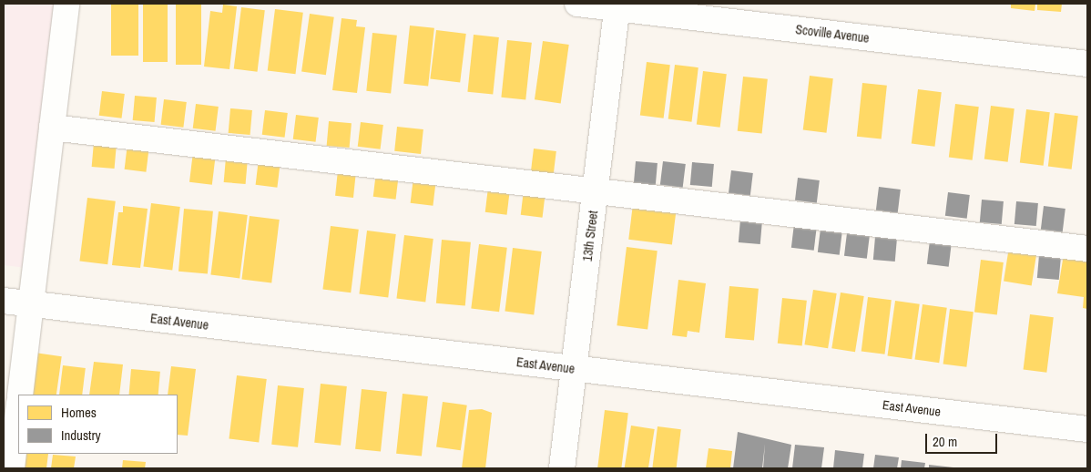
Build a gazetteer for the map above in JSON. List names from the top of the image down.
{
  "streets": {
    "street": ["Scoville Avenue", "13th Street", "East Avenue"]
  },
  "crossings": [
    ["Scoville Avenue", "13th Street"],
    ["13th Street", "East Avenue"]
  ],
  "legend": ["Homes", "Industry"],
  "scale_bar": "20 m"
}
